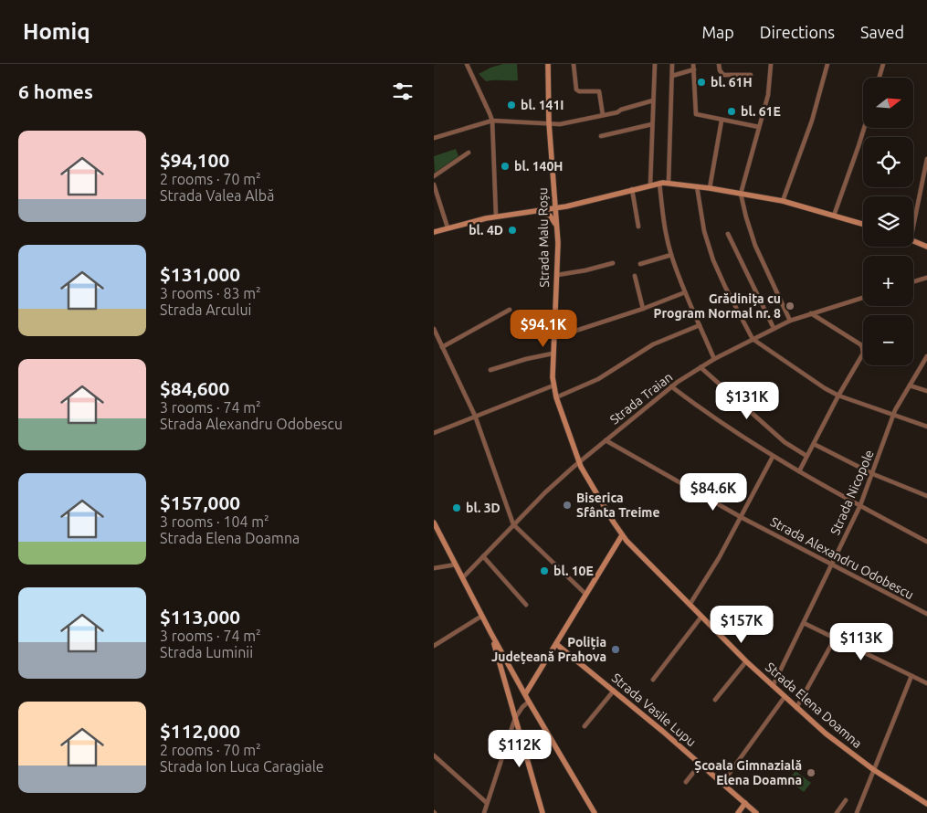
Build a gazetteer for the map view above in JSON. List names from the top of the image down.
{
  "streets": {
    "street": [
      "Strada Malu Roșu",
      "Strada Traian",
      "Strada Nicopole",
      "Strada Alexandru Odobescu",
      "Strada Elena Doamna",
      "Strada Vasile Lupu"
    ]
  },
  "crossings": [
    ["Strada Malu Roșu", "Strada Traian"],
    ["Strada Malu Roșu", "Strada Elena Doamna"],
    ["Strada Traian", "Strada Alexandru Odobescu"],
    ["Strada Traian", "Strada Elena Doamna"],
    ["Strada Nicopole", "Strada Alexandru Odobescu"],
    ["Strada Nicopole", "Strada Elena Doamna"]
  ],
  "places": [
    "bl. 61H",
    "bl. 141I",
    "bl. 61E",
    "bl. 140H",
    "bl. 4D",
    "Grădinița cu Program Normal nr. 8",
    "Biserica Sfânta Treime",
    "bl. 3D",
    "bl. 10E",
    "Poliția Județeană Prahova",
    "Școala Gimnazială Elena Doamna"
  ],
  "north": "right",
  "page": {
    "header": "Homiq",
    "nav": ["Map", "Directions", "Saved"],
    "heading": "6 homes",
    "map_buttons": ["+", "−"],
    "list": [
      {
        "name": "$94,100",
        "note": "2 rooms · 70 m² · Strada Valea Albă"
      },
      {
        "name": "$131,000",
        "note": "3 rooms · 83 m² · Strada Arcului"
      },
      {
        "name": "$84,600",
        "note": "3 rooms · 74 m² · Strada Alexandru Odobescu"
      },
      {
        "name": "$157,000",
        "note": "3 rooms · 104 m² · Strada Elena Doamna"
      },
      {
        "name": "$113,000",
        "note": "3 rooms · 74 m² · Strada Luminii"
      },
      {
        "name": "$112,000",
        "note": "2 rooms · 70 m² · Strada Ion Luca Caragiale"
      }
    ],
    "price": [
      "$94.1K",
      "$131K",
      "$84.6K",
      "$157K",
      "$113K",
      "$112K"
    ]
  }
}
